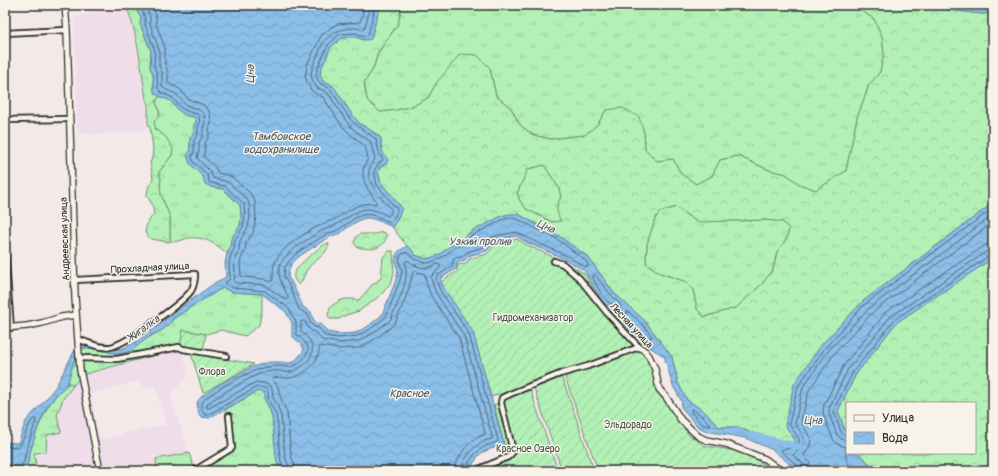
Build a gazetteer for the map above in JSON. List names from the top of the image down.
{
  "streets": {
    "street": ["Андреевская улица", "Прохладная улица", "Лесная улица"]
  },
  "crossings": [
    ["Андреевская улица", "Прохладная улица"]
  ],
  "water": [
    "Цна",
    "Тамбовское водохранилище",
    "Узкий пролив",
    "Жигалка",
    "Красное"
  ],
  "parks": [
    "Гидромеханизатор",
    "Флора",
    "Эльдорадо",
    "Красное Озеро"
  ],
  "legend": ["Улица", "Вода"]
}
